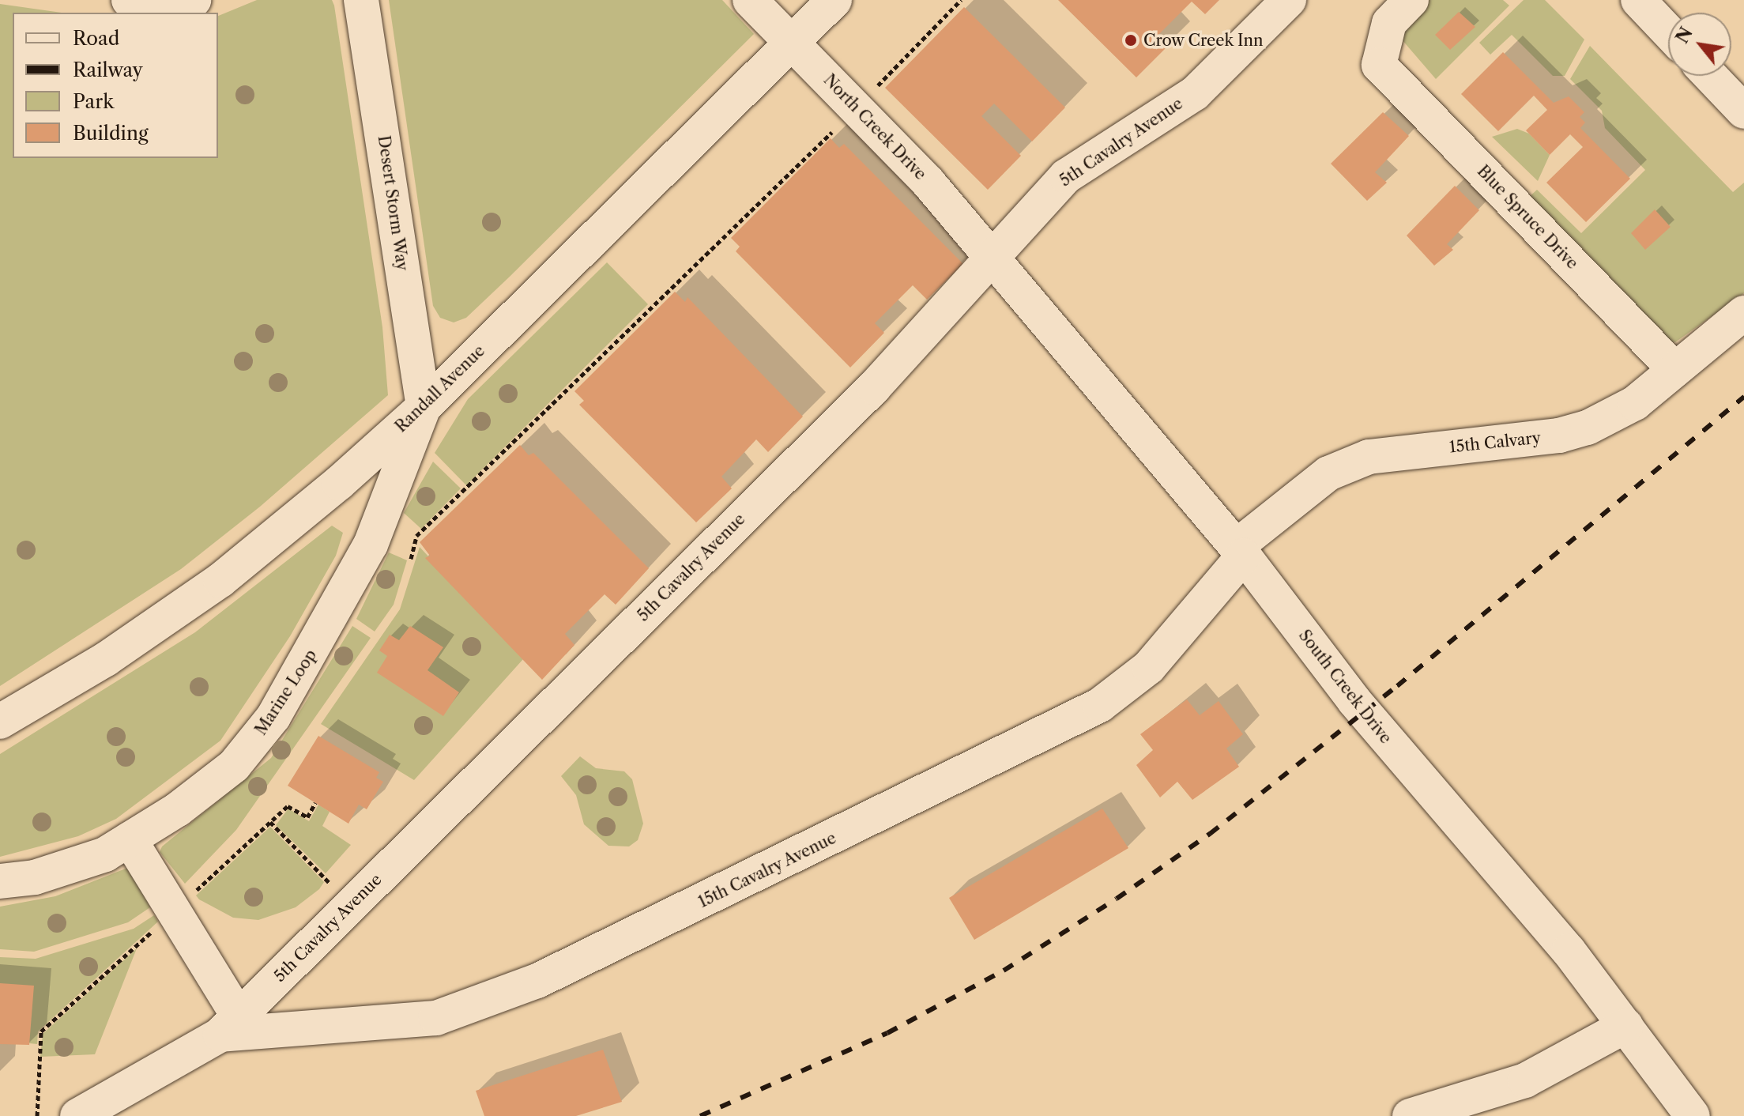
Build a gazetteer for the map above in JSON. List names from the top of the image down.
{
  "streets": {
    "street": [
      "North Creek Drive",
      "5th Cavalry Avenue",
      "Desert Storm Way",
      "Blue Spruce Drive",
      "Randall Avenue",
      "15th Calvary",
      "South Creek Drive",
      "Marine Loop",
      "15th Cavalry Avenue"
    ]
  },
  "crossings": [
    ["North Creek Drive", "5th Cavalry Avenue"],
    ["North Creek Drive", "Randall Avenue"],
    ["North Creek Drive", "South Creek Drive"],
    ["5th Cavalry Avenue", "South Creek Drive"],
    ["5th Cavalry Avenue", "15th Cavalry Avenue"],
    ["Desert Storm Way", "Randall Avenue"],
    ["Desert Storm Way", "Marine Loop"],
    ["Blue Spruce Drive", "15th Calvary"],
    ["Randall Avenue", "Marine Loop"],
    ["15th Calvary", "South Creek Drive"],
    ["15th Calvary", "15th Cavalry Avenue"],
    ["South Creek Drive", "15th Cavalry Avenue"]
  ],
  "places": ["Crow Creek Inn"],
  "legend": [
    "Road",
    "Railway",
    "Park",
    "Building"
  ],
  "north": "top left"
}
